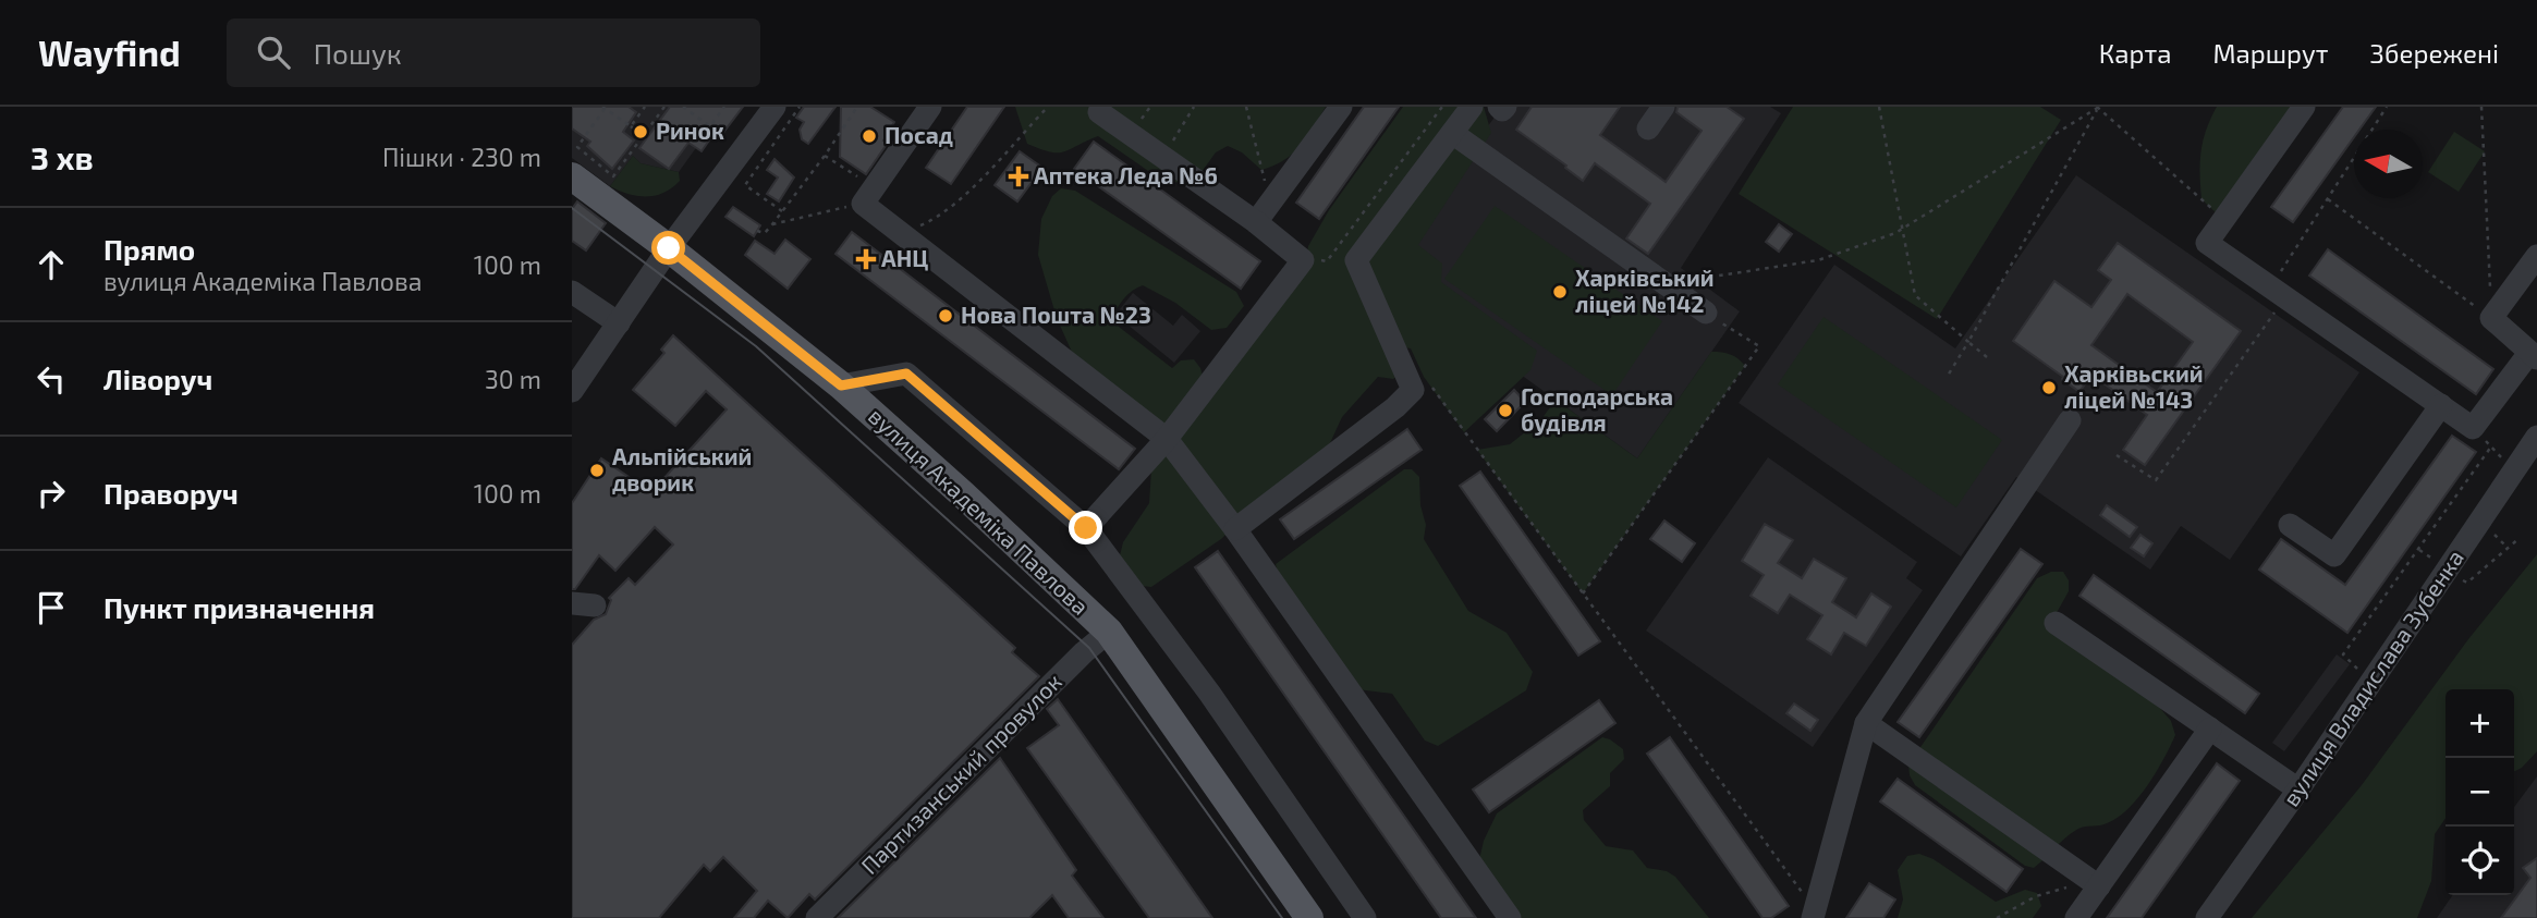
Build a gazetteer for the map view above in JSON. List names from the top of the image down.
{
  "streets": {
    "main road": ["вулиця Академіка Павлова"],
    "street": ["вулиця Владислава Зубенка", "Партизанський провулок"]
  },
  "crossings": [
    ["вулиця Академіка Павлова", "Партизанський провулок"]
  ],
  "places": {
    "other": [
      "Ринок",
      "Посад",
      "Харківський ліцей №142",
      "Нова Пошта №23",
      "Харківьский ліцей №143",
      "Господарська будівля",
      "Альпійський дворик"
    ],
    "health": ["Аптека Леда №6", "АНЦ"]
  },
  "north": "left",
  "page": {
    "header": "Wayfind",
    "search": "Пошук",
    "nav": ["Карта", "Маршрут", "Збережені"],
    "heading": ["3 хв", "Пішки · 230 m"],
    "list": [
      ["Прямо", "вулиця Академіка Павлова", "100 m"],
      ["Ліворуч", "30 m"],
      ["Праворуч", "100 m"],
      "Пункт призначення"
    ],
    "map_buttons": ["+", "−"]
  }
}
